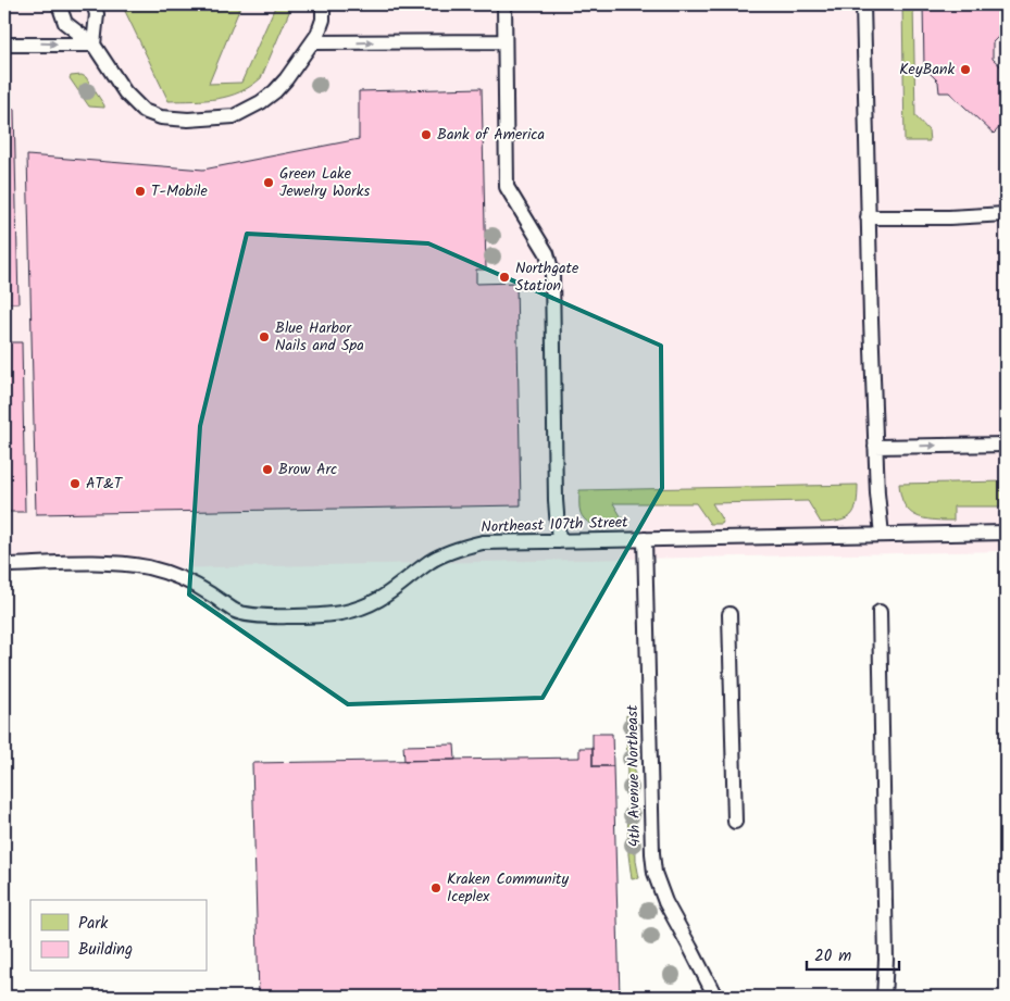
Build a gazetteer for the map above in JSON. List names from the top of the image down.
{
  "streets": {
    "lane": ["Northeast 107th Street", "4th Avenue Northeast"]
  },
  "crossings": [
    ["Northeast 107th Street", "4th Avenue Northeast"]
  ],
  "places": [
    "KeyBank",
    "Bank of America",
    "Green Lake Jewelry Works",
    "T-Mobile",
    "Northgate Station",
    "Blue Harbor Nails and Spa",
    "Brow Arc",
    "AT&T",
    "Kraken Community Iceplex"
  ],
  "legend": ["Park", "Building"],
  "scale_bar": "20 m"
}
